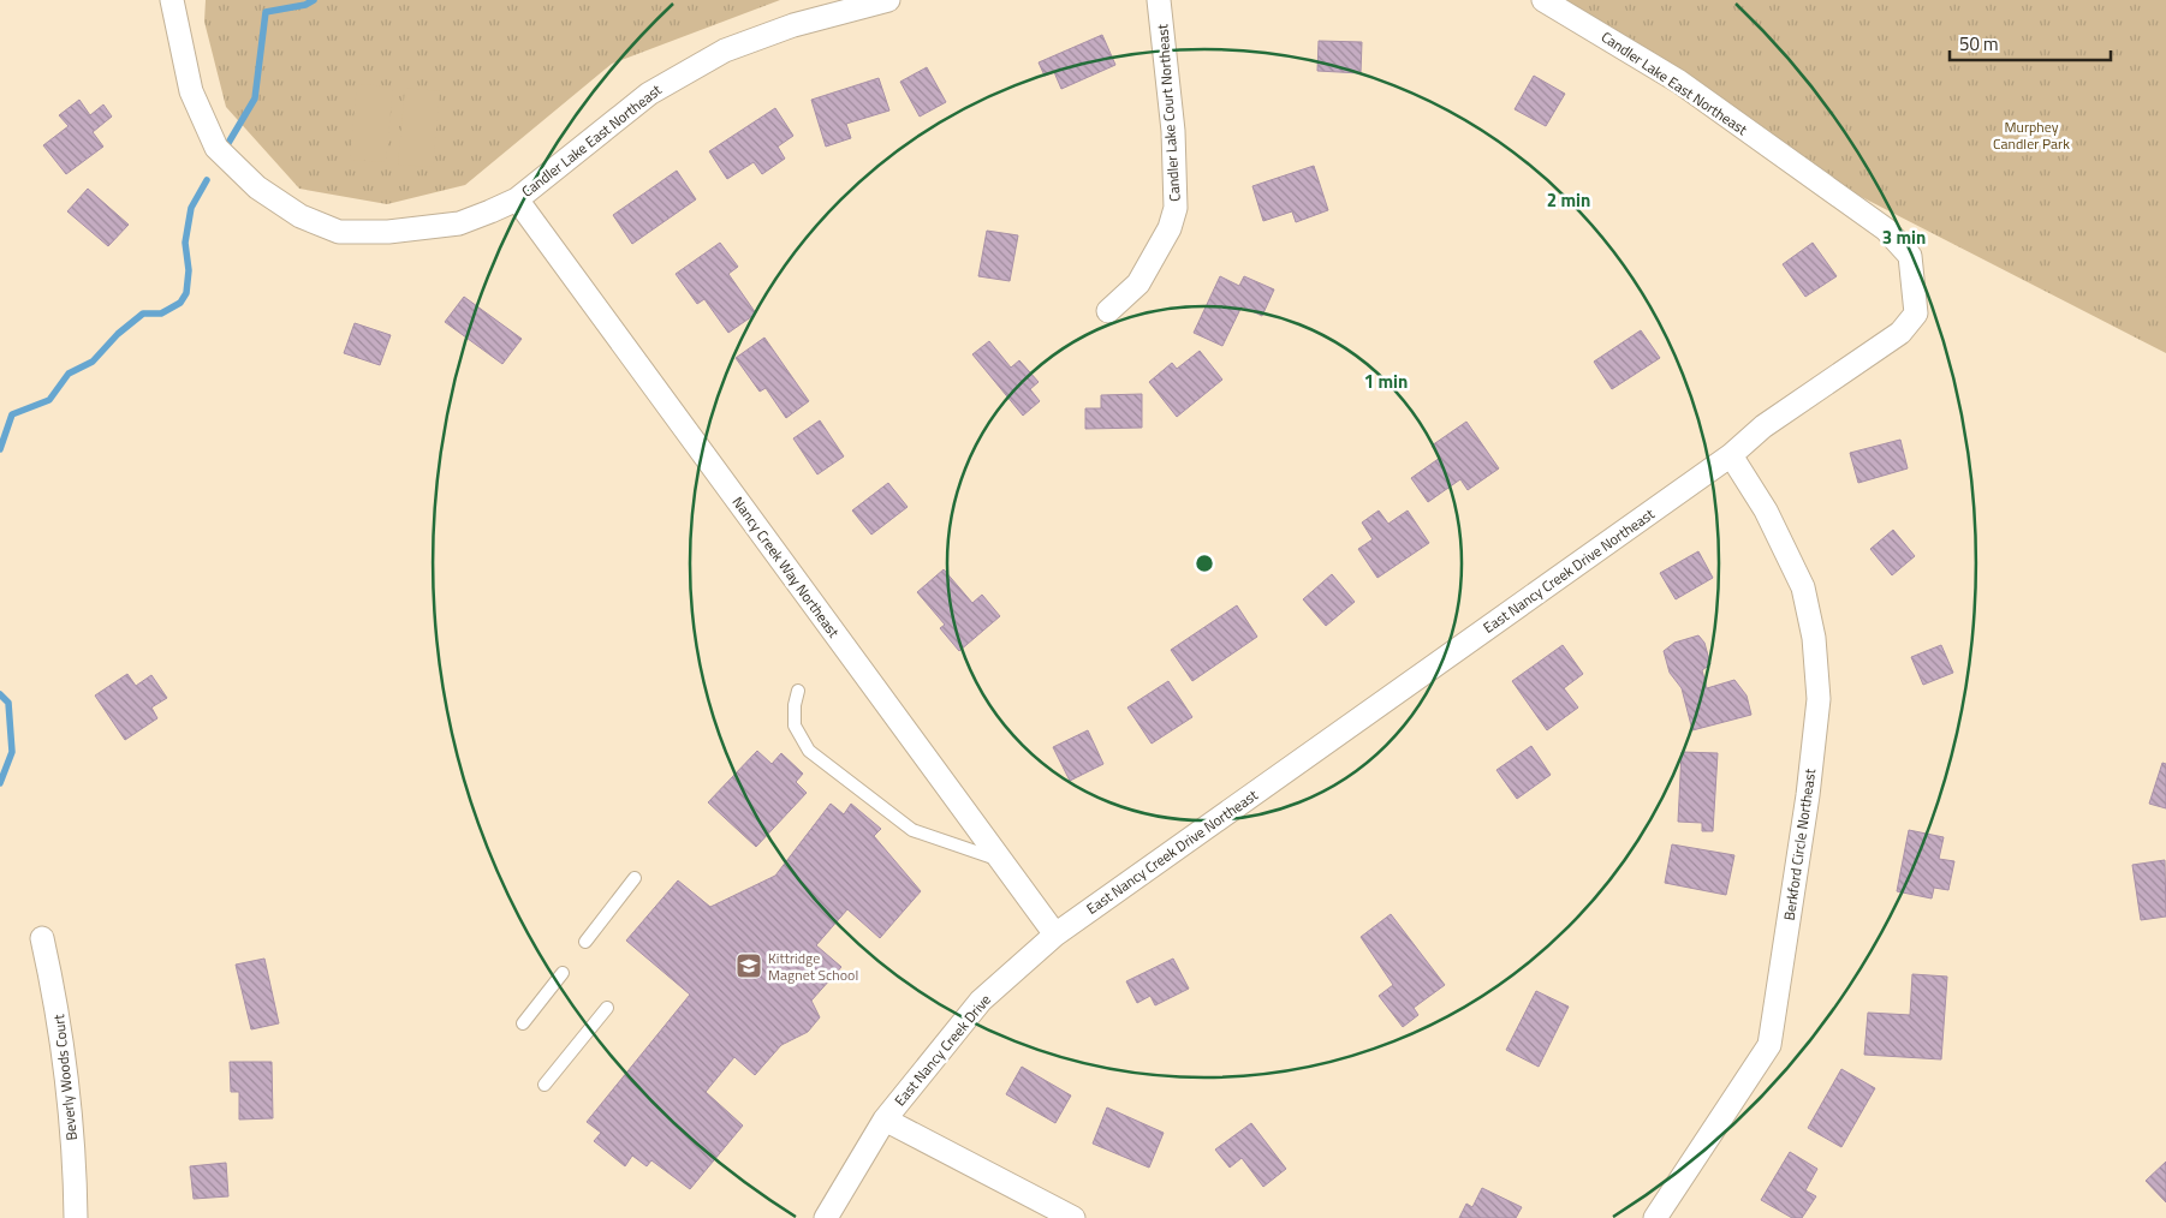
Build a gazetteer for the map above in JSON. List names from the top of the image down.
{
  "streets": {
    "street": [
      "Candler Lake East Northeast",
      "Candler Lake Court Northeast",
      "Nancy Creek Way Northeast",
      "East Nancy Creek Drive Northeast",
      "Berkford Circle Northeast",
      "East Nancy Creek Drive",
      "Beverly Woods Court"
    ]
  },
  "crossings": [
    ["Candler Lake East Northeast", "Nancy Creek Way Northeast"],
    ["Candler Lake East Northeast", "East Nancy Creek Drive Northeast"],
    ["Nancy Creek Way Northeast", "East Nancy Creek Drive Northeast"],
    ["Nancy Creek Way Northeast", "East Nancy Creek Drive"],
    ["East Nancy Creek Drive Northeast", "Berkford Circle Northeast"],
    ["East Nancy Creek Drive Northeast", "East Nancy Creek Drive"]
  ],
  "parks": ["Murphey Candler Park"],
  "places": {
    "school or university": ["Kittridge Magnet School"]
  },
  "scale_bar": "50 m",
  "rings": ["2 min", "3 min", "1 min"]
}
